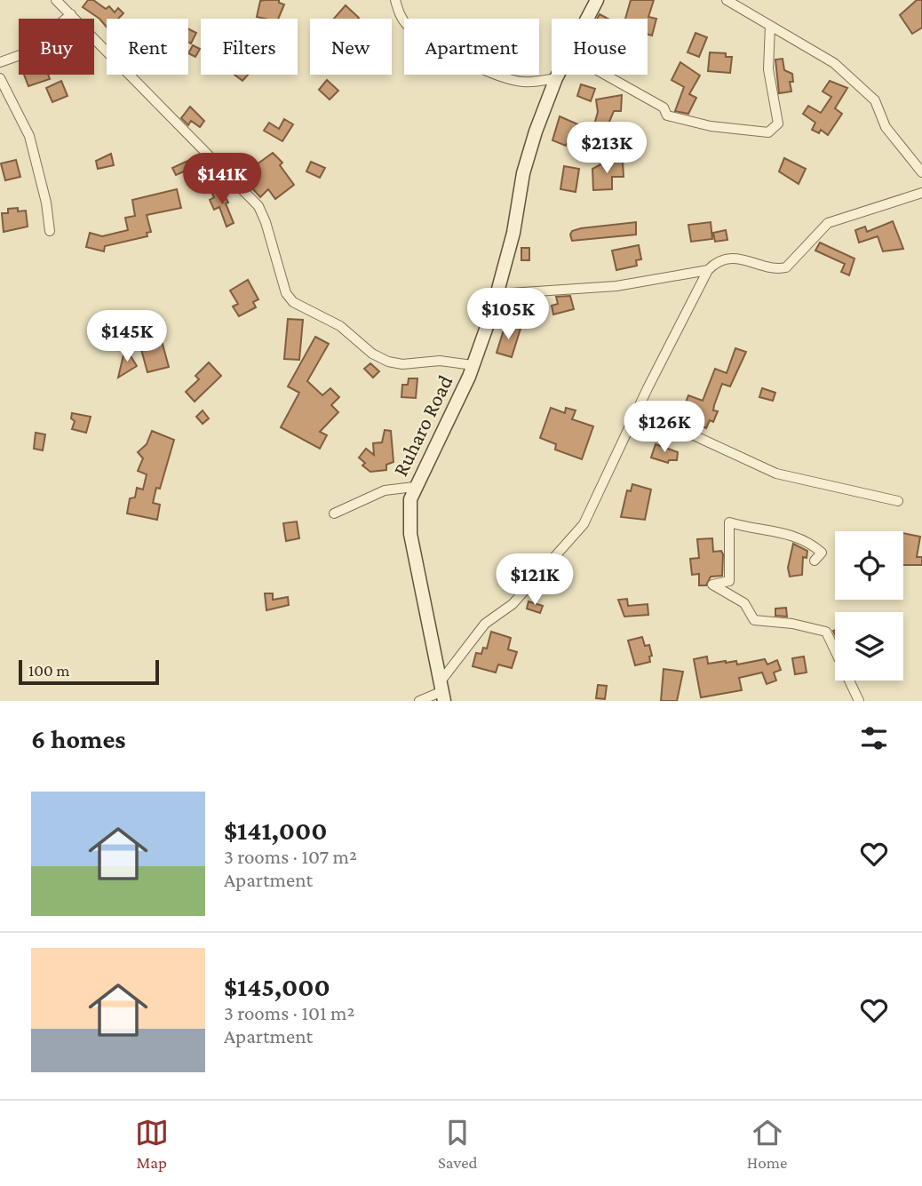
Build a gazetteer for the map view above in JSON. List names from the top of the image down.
{
  "streets": {
    "street": ["Ruharo Road"]
  },
  "scale_bar": "100 m",
  "page": {
    "chip": [
      "Buy",
      "Rent",
      "Filters",
      "New",
      "Apartment",
      "House"
    ],
    "price": [
      "$213K",
      "$141K",
      "$105K",
      "$145K",
      "$126K",
      "$121K"
    ],
    "scale": "100 m",
    "heading": "6 homes",
    "list": [
      {
        "name": "$141,000",
        "note": "3 rooms · 107 m² · Apartment"
      },
      {
        "name": "$145,000",
        "note": "3 rooms · 101 m² · Apartment"
      }
    ],
    "tabs": ["Map", "Saved", "Home"]
  }
}
